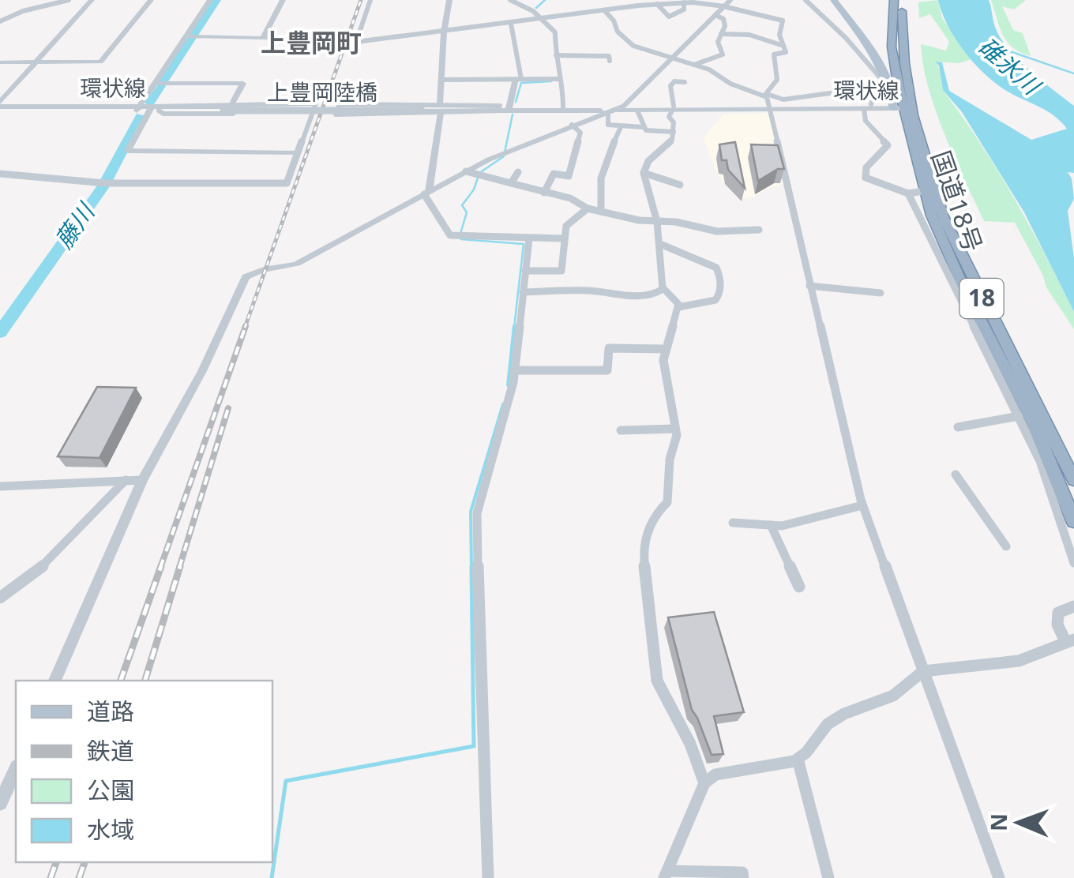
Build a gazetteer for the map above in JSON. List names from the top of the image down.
{
  "streets": {
    "highway": ["国道18号", "18"],
    "street": ["環状線", "上豊岡陸橋"]
  },
  "crossings": [
    ["環状線", "上豊岡陸橋"],
    ["環状線", "国道18号"],
    ["環状線", "18"],
    ["国道18号", "18"]
  ],
  "districts": ["上豊岡町"],
  "water": ["碓氷川", "藤川"],
  "legend": [
    "道路",
    "鉄道",
    "公園",
    "水域"
  ],
  "north": "left"
}
